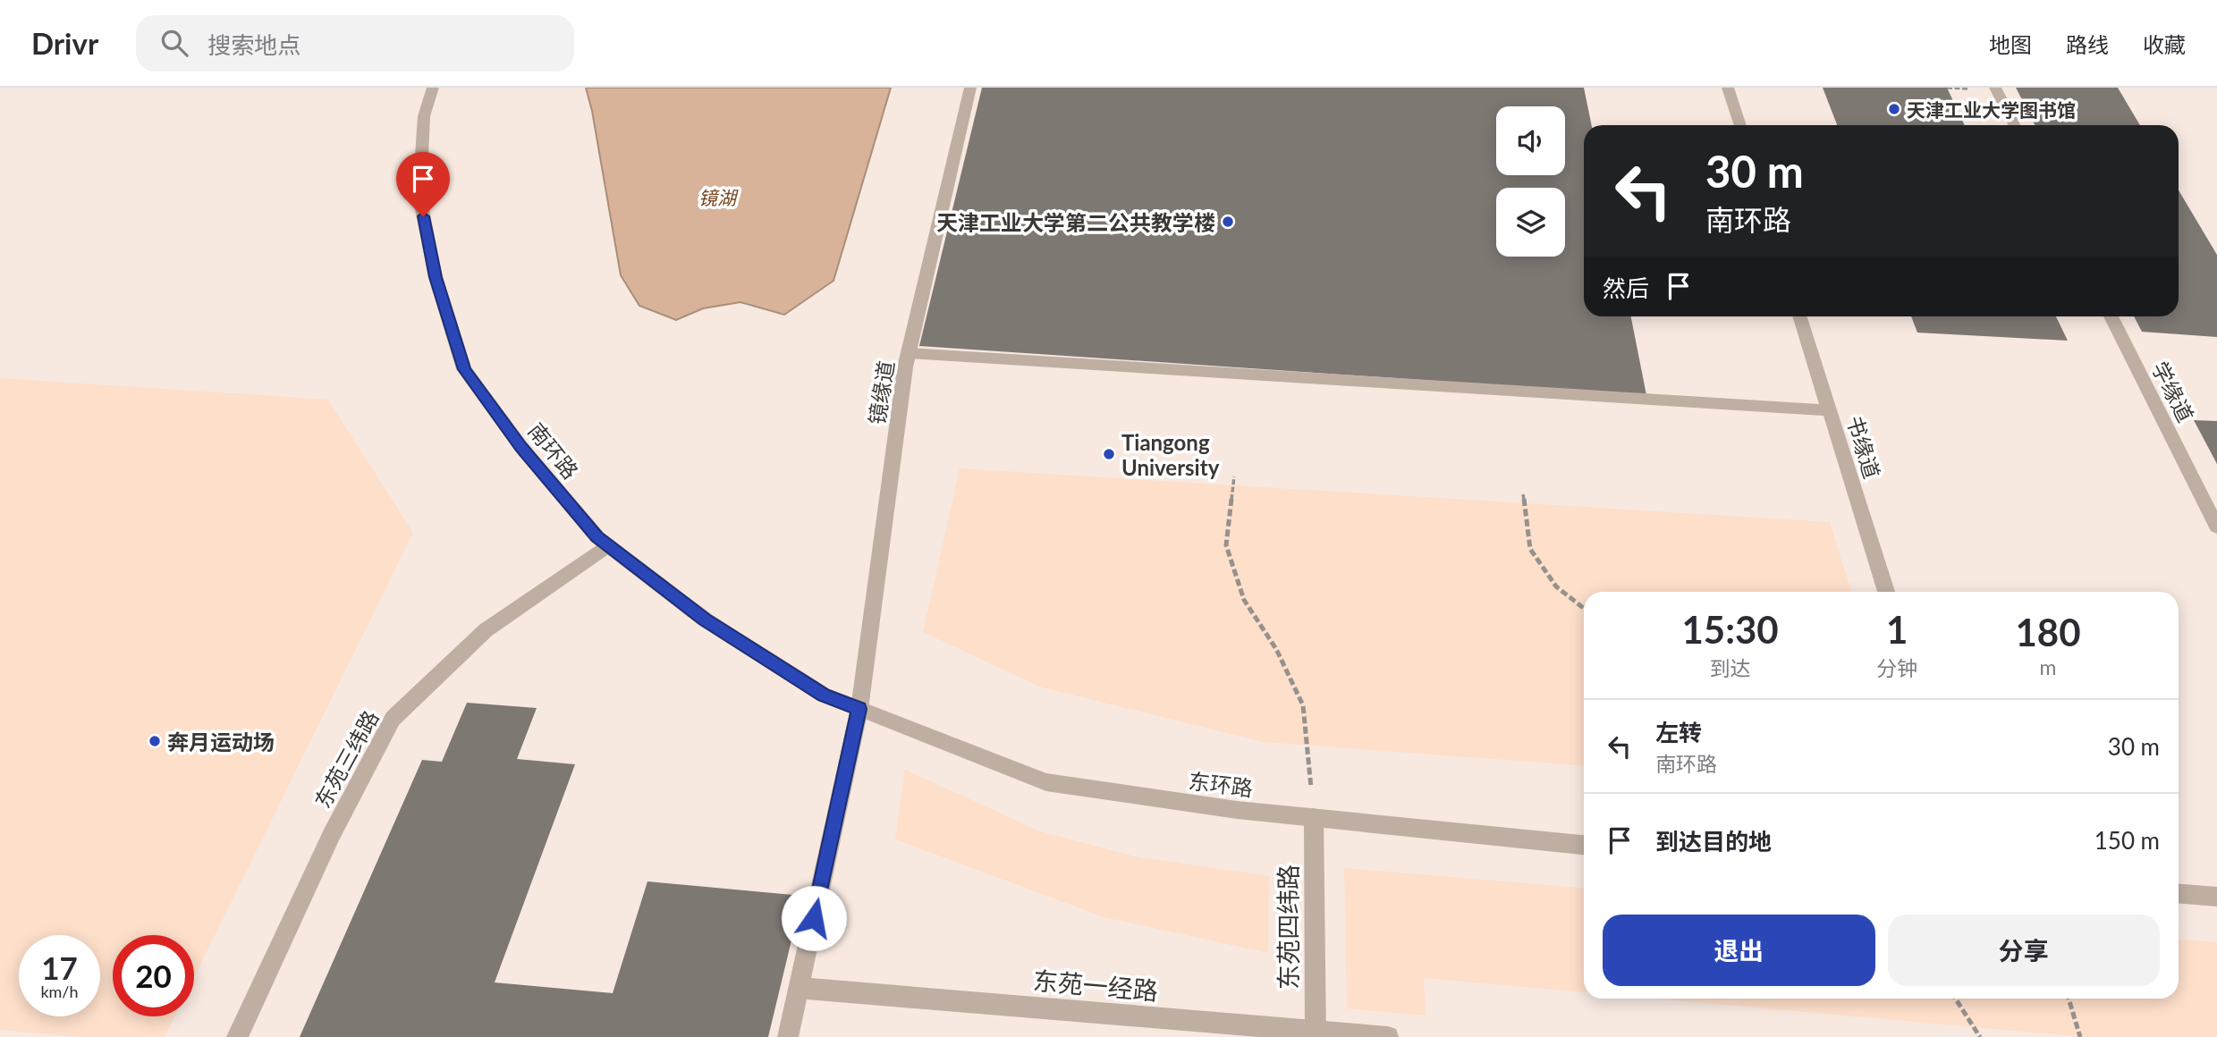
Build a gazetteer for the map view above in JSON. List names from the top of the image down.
{
  "streets": {
    "street": [
      "学缘道",
      "镜缘道",
      "书缘道",
      "南环路",
      "东苑三纬路",
      "东环路",
      "东苑四纬路",
      "东苑一经路"
    ]
  },
  "crossings": [
    ["镜缘道", "南环路"],
    ["镜缘道", "东环路"],
    ["镜缘道", "东苑一经路"],
    ["南环路", "东苑三纬路"],
    ["南环路", "东环路"],
    ["东环路", "东苑四纬路"],
    ["东苑四纬路", "东苑一经路"]
  ],
  "water": ["镜湖"],
  "places": [
    "天津工业大学图书馆",
    "天津工业大学第二公共教学楼",
    "Tiangong University",
    "奔月运动场"
  ],
  "page": {
    "header": "Drivr",
    "search": "搜索地点",
    "nav": ["地图", "路线", "收藏"],
    "turn": ["30 m", "南环路"],
    "then": "然后",
    "eta": [
      "15:30",
      "到达",
      "1",
      "分钟",
      "180",
      "m"
    ],
    "list": [
      {
        "name": "左转",
        "note": "南环路",
        "value": "30 m"
      },
      {
        "name": "到达目的地",
        "value": "150 m"
      }
    ],
    "buttons": ["退出", "分享"],
    "speed": "17 km/h",
    "limit": "20"
  }
}
